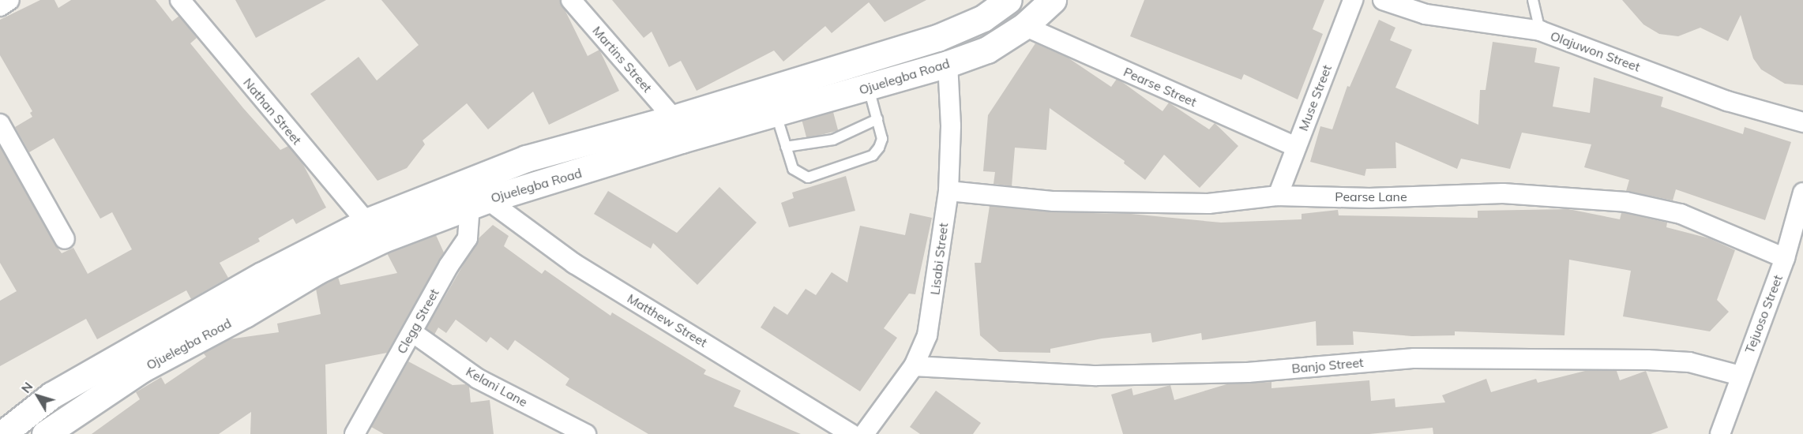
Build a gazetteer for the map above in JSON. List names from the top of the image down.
{
  "streets": {
    "main road": ["Ojuelegba Road"],
    "street": [
      "Olajuwon Street",
      "Martins Street",
      "Pearse Street",
      "Muse Street",
      "Nathan Street",
      "Pearse Lane",
      "Lisabi Street",
      "Tejuoso Street",
      "Matthew Street",
      "Clegg Street",
      "Banjo Street",
      "Kelani Lane"
    ]
  },
  "crossings": [
    ["Martins Street", "Ojuelegba Road"],
    ["Ojuelegba Road", "Pearse Street"],
    ["Ojuelegba Road", "Nathan Street"],
    ["Ojuelegba Road", "Lisabi Street"],
    ["Ojuelegba Road", "Matthew Street"],
    ["Ojuelegba Road", "Clegg Street"],
    ["Pearse Street", "Muse Street"],
    ["Muse Street", "Pearse Lane"],
    ["Pearse Lane", "Lisabi Street"],
    ["Pearse Lane", "Tejuoso Street"],
    ["Lisabi Street", "Banjo Street"],
    ["Tejuoso Street", "Banjo Street"],
    ["Matthew Street", "Clegg Street"],
    ["Clegg Street", "Kelani Lane"]
  ],
  "north": "top left"
}
